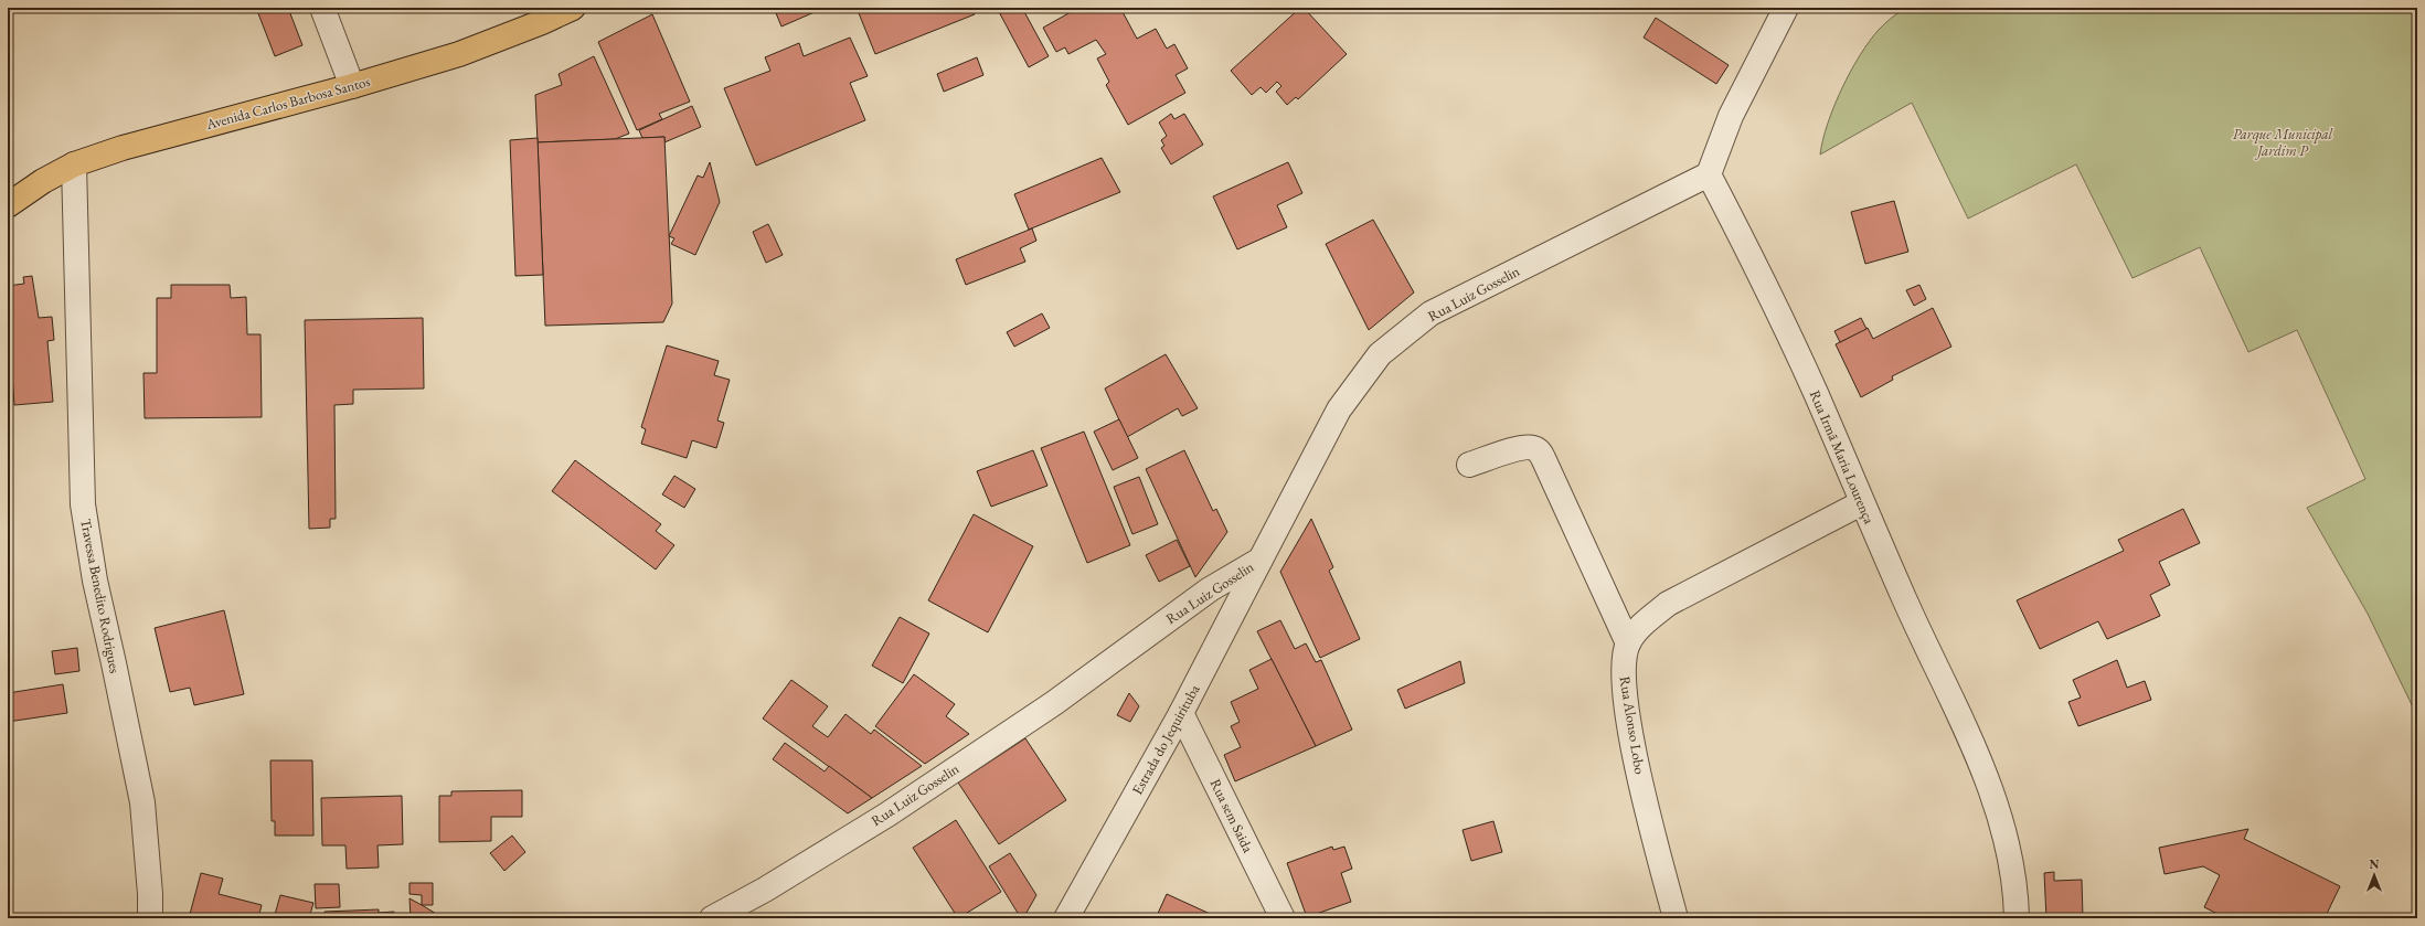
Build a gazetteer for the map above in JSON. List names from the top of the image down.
{
  "streets": {
    "main road": ["Avenida Carlos Barbosa Santos"],
    "street": [
      "Rua Luiz Gosselin",
      "Rua Irmã Maria Lourença",
      "Travessa Benedito Rodrigues",
      "Rua Alonso Lobo",
      "Estrada do Jequirituba",
      "Rua sem Saida"
    ]
  },
  "crossings": [
    ["Avenida Carlos Barbosa Santos", "Travessa Benedito Rodrigues"],
    ["Rua Luiz Gosselin", "Rua Irmã Maria Lourença"],
    ["Rua Luiz Gosselin", "Estrada do Jequirituba"],
    ["Rua Irmã Maria Lourença", "Rua Alonso Lobo"],
    ["Estrada do Jequirituba", "Rua sem Saida"]
  ],
  "parks": ["Parque Municipal Jardim P"],
  "north": "top"
}
